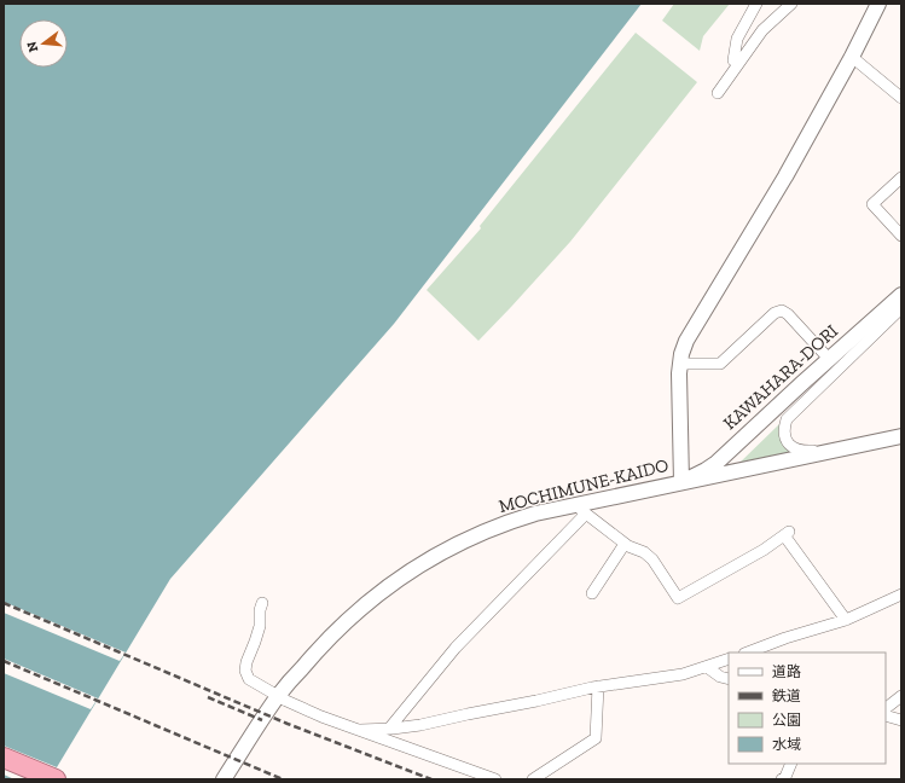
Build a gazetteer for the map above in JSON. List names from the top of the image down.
{
  "streets": {
    "street": ["KAWAHARA-DORI", "MOCHIMUNE-KAIDO"]
  },
  "crossings": [
    ["KAWAHARA-DORI", "MOCHIMUNE-KAIDO"]
  ],
  "legend": [
    "道路",
    "鉄道",
    "公園",
    "水域"
  ],
  "north": "left"
}
